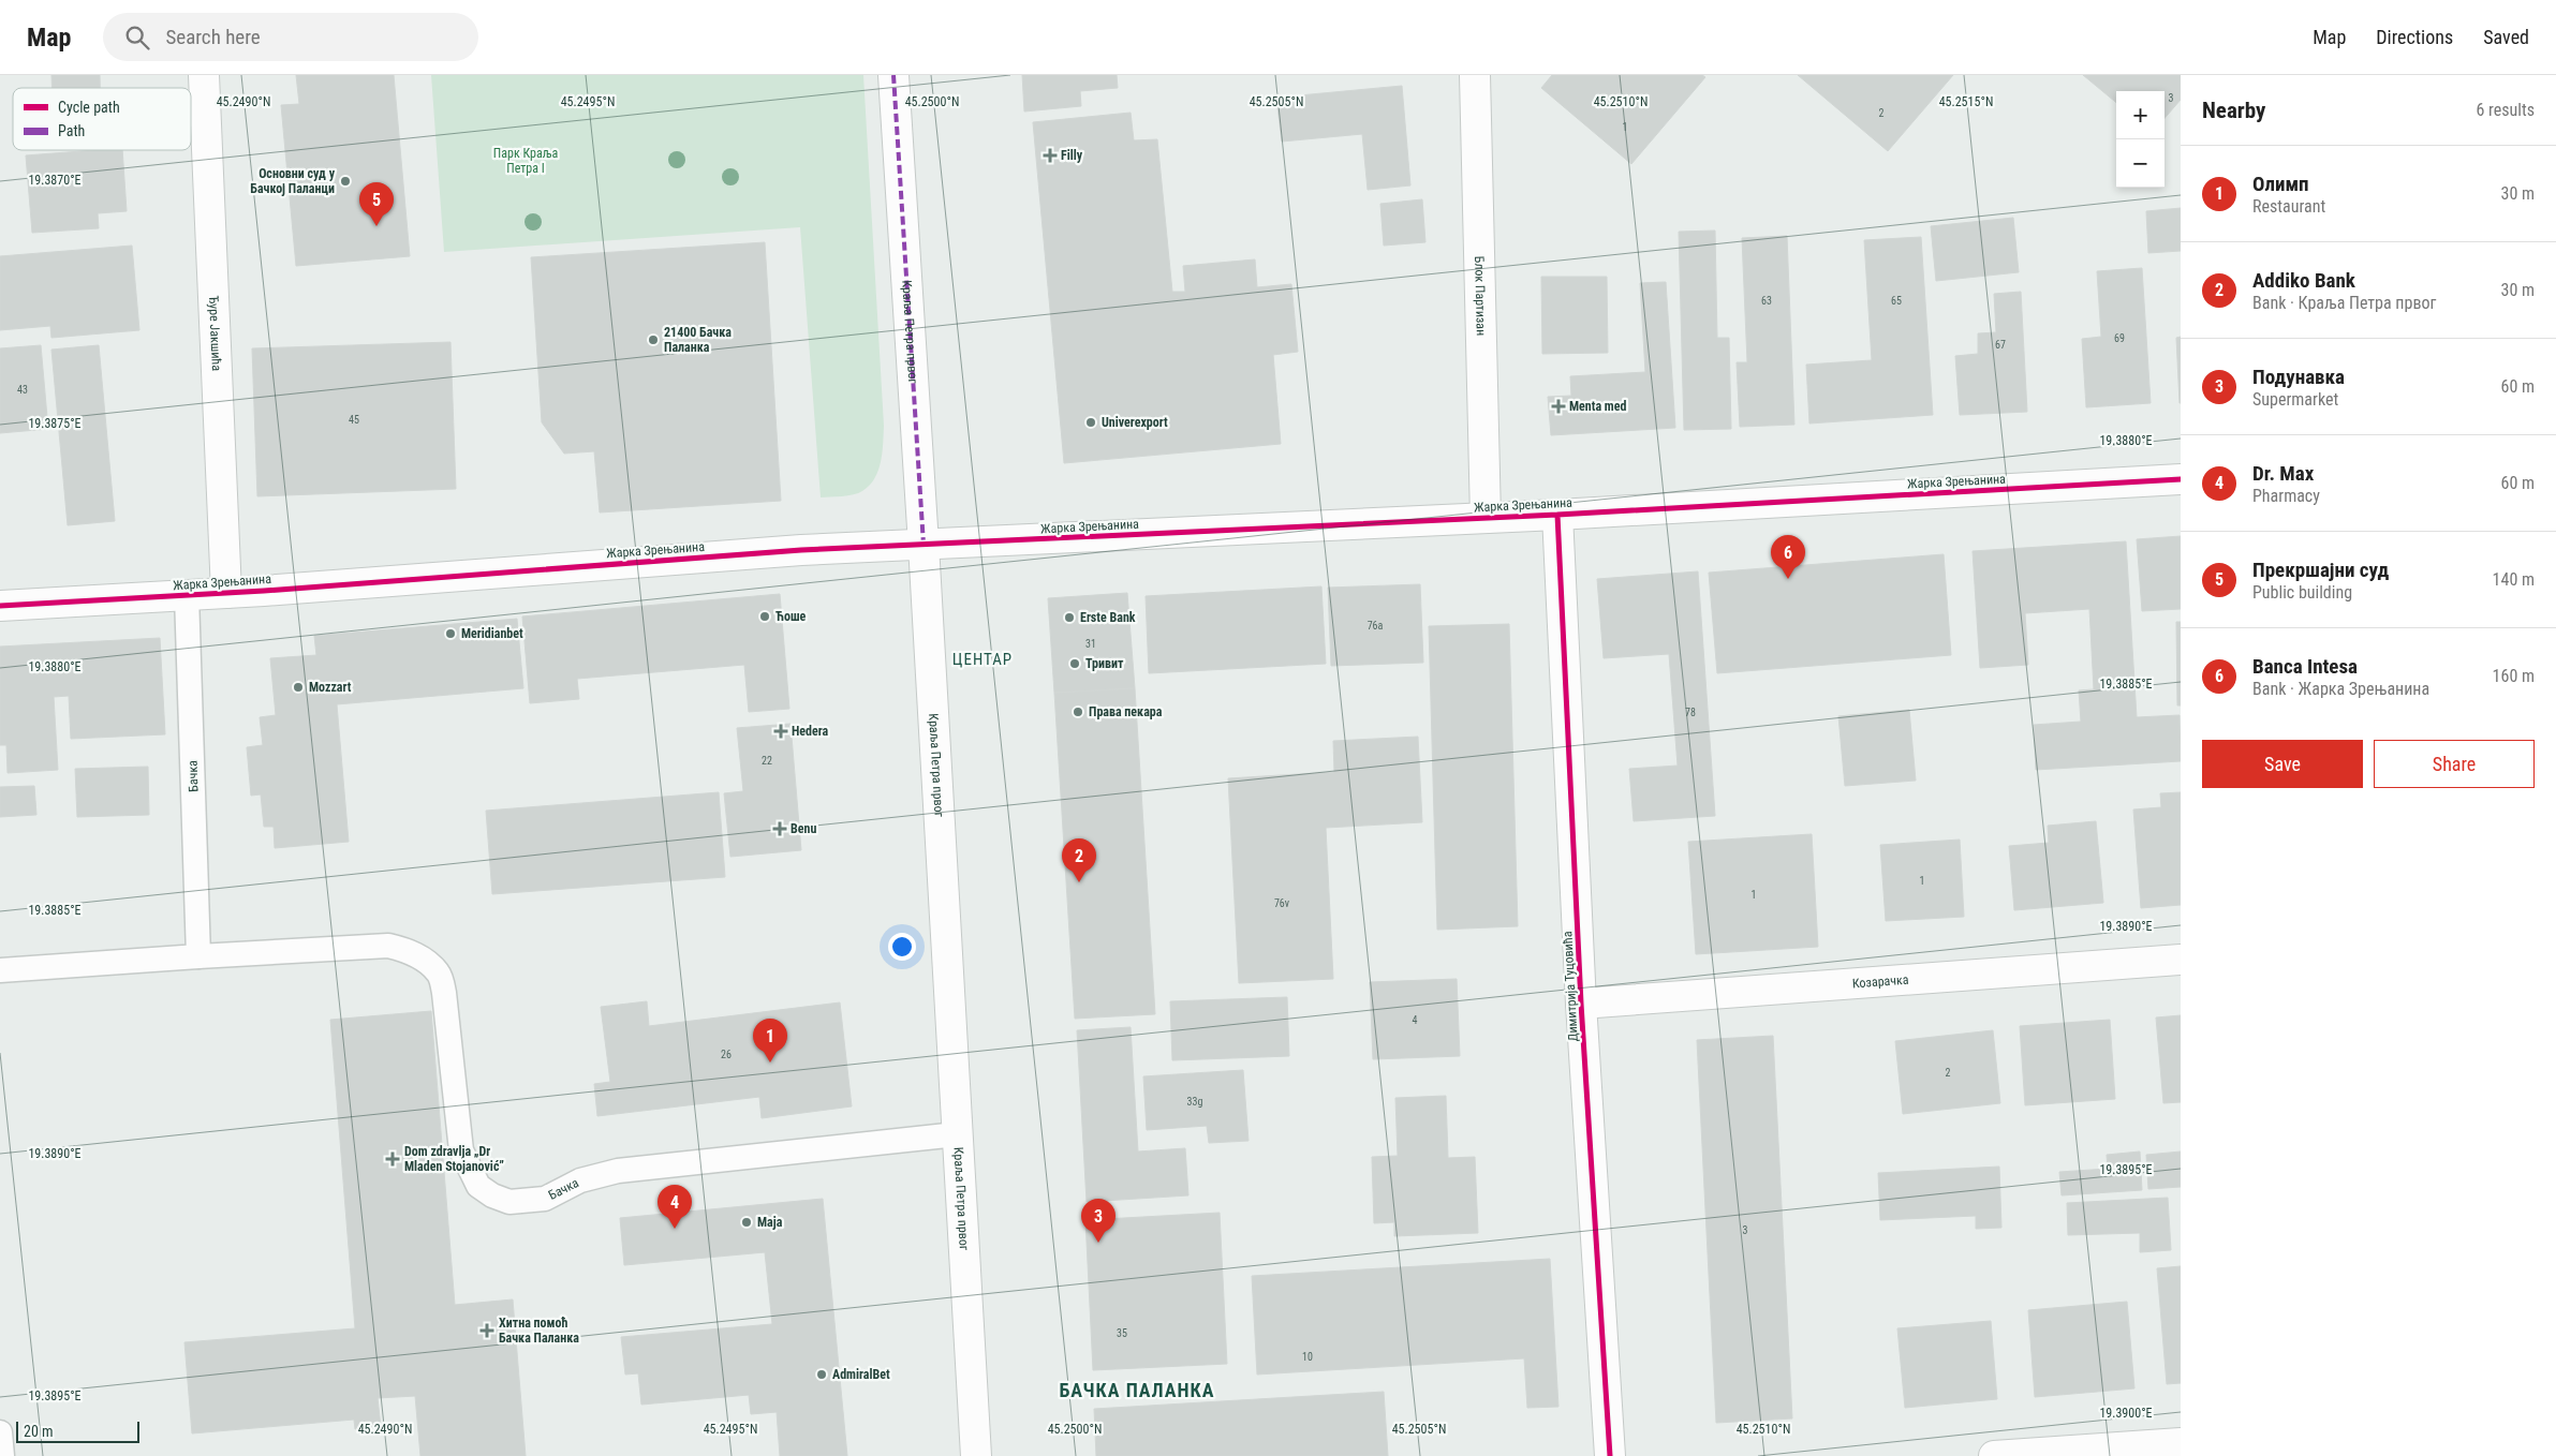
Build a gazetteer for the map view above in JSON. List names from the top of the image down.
{
  "streets": {
    "street": [
      "Блок Партизан",
      "Краља Петра првог",
      "Ђуре Јакшића",
      "Жарка Зрењанина",
      "Козарачка",
      "Димитрија Туцовића"
    ],
    "lane": ["Бачка"]
  },
  "crossings": [
    ["Блок Партизан", "Жарка Зрењанина"],
    ["Краља Петра првог", "Жарка Зрењанина"],
    ["Краља Петра првог", "Бачка"],
    ["Ђуре Јакшића", "Жарка Зрењанина"],
    ["Жарка Зрењанина", "Бачка"],
    ["Жарка Зрењанина", "Димитрија Туцовића"],
    ["Козарачка", "Димитрија Туцовића"]
  ],
  "districts": ["ЦЕНТАР", "БАЧКА ПАЛАНКА"],
  "parks": ["Парк Краља Петра I"],
  "places": {
    "health": [
      "Filly",
      "Menta med",
      "Hedera",
      "Benu",
      "Dom zdravlja „Dr Mladen Stojanović”",
      "Хитна помоћ Бачка Паланка"
    ],
    "other": [
      "Основни суд у Бачкој Паланци",
      "21400 Бачка Паланка",
      "Univerexport",
      "Ћоше",
      "Erste Bank",
      "Meridianbet",
      "Тривит",
      "Mozzart",
      "Права пекара",
      "Maja",
      "AdmiralBet"
    ]
  },
  "house_numbers": [
    "3",
    "2",
    "1",
    "63",
    "65",
    "69",
    "67",
    "43",
    "45",
    "76a",
    "31",
    "78",
    "22",
    "1",
    "1",
    "76v",
    "4",
    "26",
    "2",
    "33g",
    "3",
    "35",
    "10"
  ],
  "legend": ["Cycle path", "Path"],
  "scale_bar": "20 m",
  "page": {
    "header": "Map",
    "search": "Search here",
    "nav": ["Map", "Directions", "Saved"],
    "heading": ["Nearby", "6 results"],
    "map_buttons": ["+", "−"],
    "list": [
      {
        "mark": "1",
        "name": "Олимп",
        "note": "Restaurant",
        "value": "30 m"
      },
      {
        "mark": "2",
        "name": "Addiko Bank",
        "note": "Bank · Краља Петра првог",
        "value": "30 m"
      },
      {
        "mark": "3",
        "name": "Подунавка",
        "note": "Supermarket",
        "value": "60 m"
      },
      {
        "mark": "4",
        "name": "Dr. Max",
        "note": "Pharmacy",
        "value": "60 m"
      },
      {
        "mark": "5",
        "name": "Прекршајни суд",
        "note": "Public building",
        "value": "140 m"
      },
      {
        "mark": "6",
        "name": "Banca Intesa",
        "note": "Bank · Жарка Зрењанина",
        "value": "160 m"
      }
    ],
    "pins": [
      "5",
      "6",
      "2",
      "1",
      "4",
      "3"
    ],
    "buttons": ["Save", "Share"],
    "scale": "20 m"
  },
  "coordinates": [
    "45.2490°N",
    "45.2495°N",
    "45.2500°N",
    "45.2505°N",
    "45.2510°N",
    "45.2515°N",
    "19.3870°E",
    "19.3875°E",
    "19.3880°E",
    "19.3885°E",
    "19.3890°E",
    "19.3895°E",
    "19.3900°E"
  ]
}
